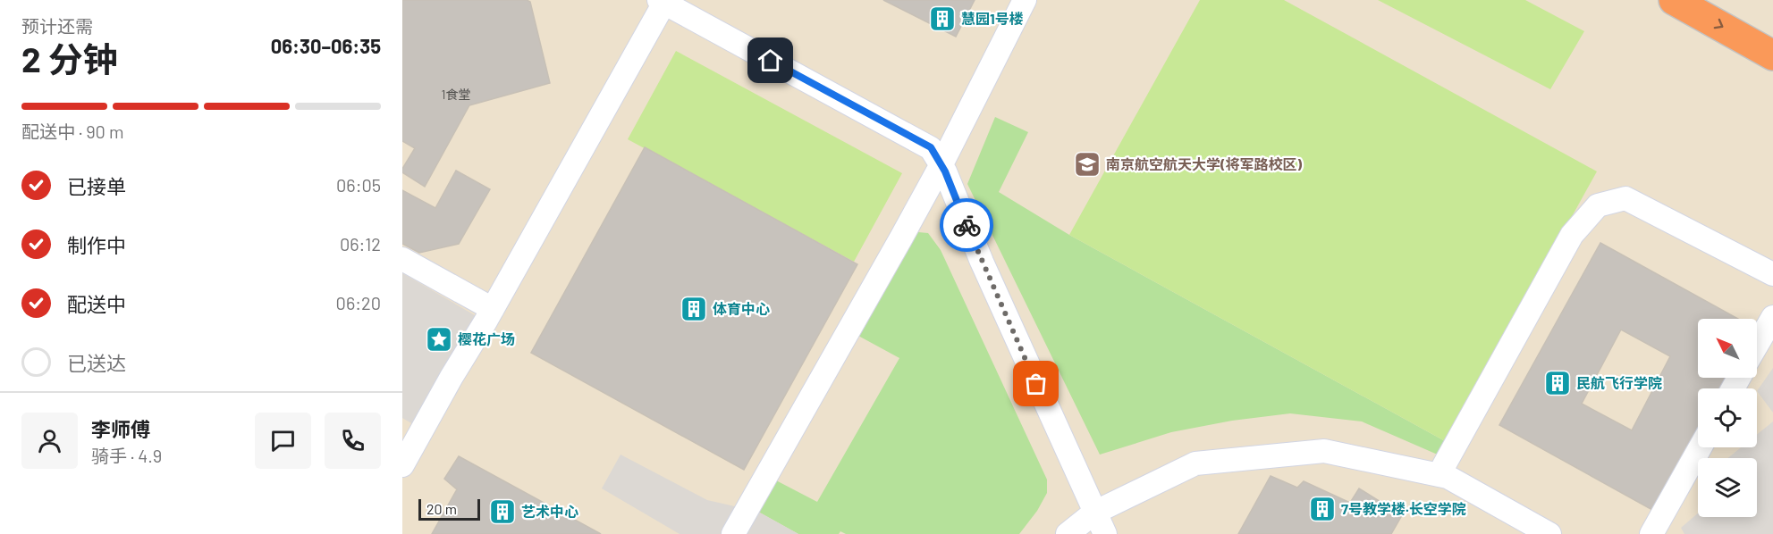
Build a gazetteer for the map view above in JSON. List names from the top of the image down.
{
  "places": {
    "building": [
      "慧园1号楼",
      "体育中心",
      "民航飞行学院",
      "7号教学楼·长空学院",
      "艺术中心"
    ],
    "school or university": ["南京航空航天大学(将军路校区)"],
    "place": ["樱花广场"]
  },
  "house_numbers": ["1食堂"],
  "scale_bar": "20 m",
  "north": "top left",
  "page": {
    "heading": ["2 分钟", "预计还需", "06:30–06:35"],
    "panel": ["李师傅", "骑手 · 4.9"],
    "bar": "配送中 · 90 m",
    "list": [
      ["已接单", "06:05"],
      ["制作中", "06:12"],
      ["配送中", "06:20"],
      "已送达"
    ],
    "scale": "20 m"
  }
}
